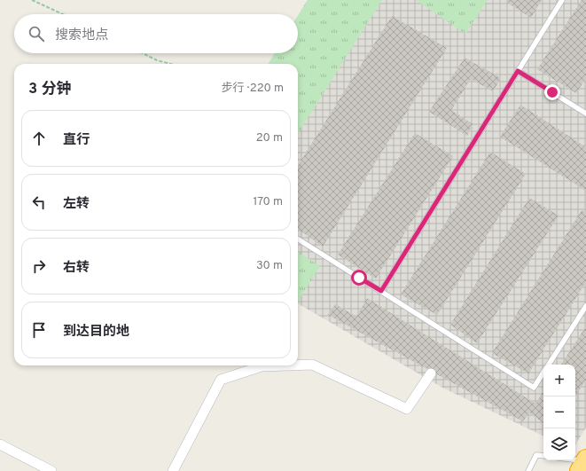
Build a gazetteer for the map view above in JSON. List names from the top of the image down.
{
  "page": {
    "search": "搜索地点",
    "heading": ["3 分钟", "步行 · 220 m"],
    "list": [
      ["直行", "20 m"],
      ["左转", "170 m"],
      ["右转", "30 m"],
      "到达目的地"
    ],
    "map_buttons": ["+", "−"]
  }
}
